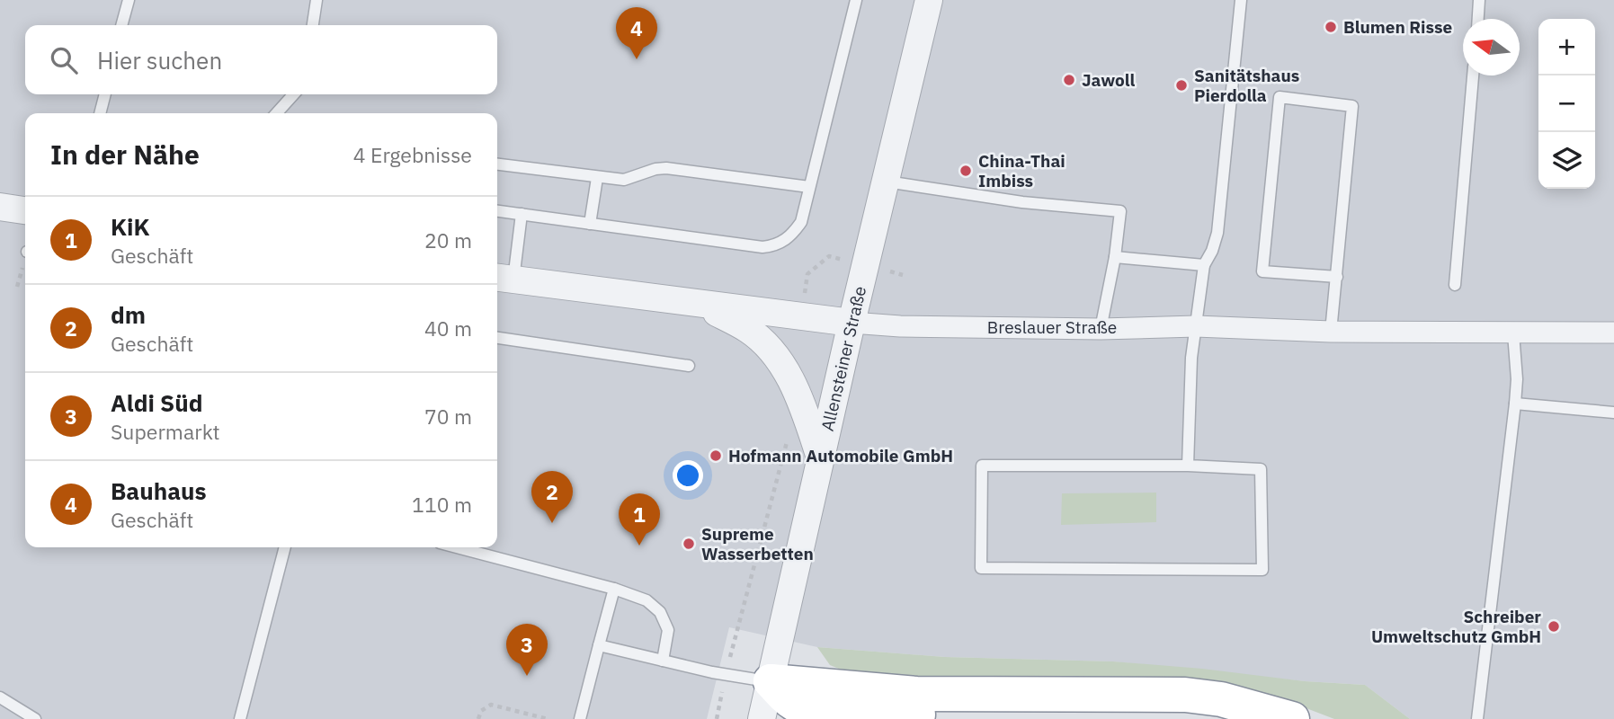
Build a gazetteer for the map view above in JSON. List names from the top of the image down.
{
  "streets": {
    "street": ["Breslauer Straße", "Allensteiner Straße"]
  },
  "crossings": [
    ["Breslauer Straße", "Allensteiner Straße"]
  ],
  "places": [
    "Blumen Risse",
    "Jawoll",
    "Sanitätshaus Pierdolla",
    "China-Thai Imbiss",
    "Hofmann Automobile GmbH",
    "Supreme Wasserbetten",
    "Schreiber Umweltschutz GmbH"
  ],
  "north": "left",
  "page": {
    "pins": [
      "4",
      "2",
      "1",
      "3"
    ],
    "map_buttons": ["+", "−"],
    "search": "Hier suchen",
    "heading": ["In der Nähe", "4 Ergebnisse"],
    "list": [
      {
        "mark": "1",
        "name": "KiK",
        "note": "Geschäft",
        "value": "20 m"
      },
      {
        "mark": "2",
        "name": "dm",
        "note": "Geschäft",
        "value": "40 m"
      },
      {
        "mark": "3",
        "name": "Aldi Süd",
        "note": "Supermarkt",
        "value": "70 m"
      },
      {
        "mark": "4",
        "name": "Bauhaus",
        "note": "Geschäft",
        "value": "110 m"
      }
    ]
  }
}
